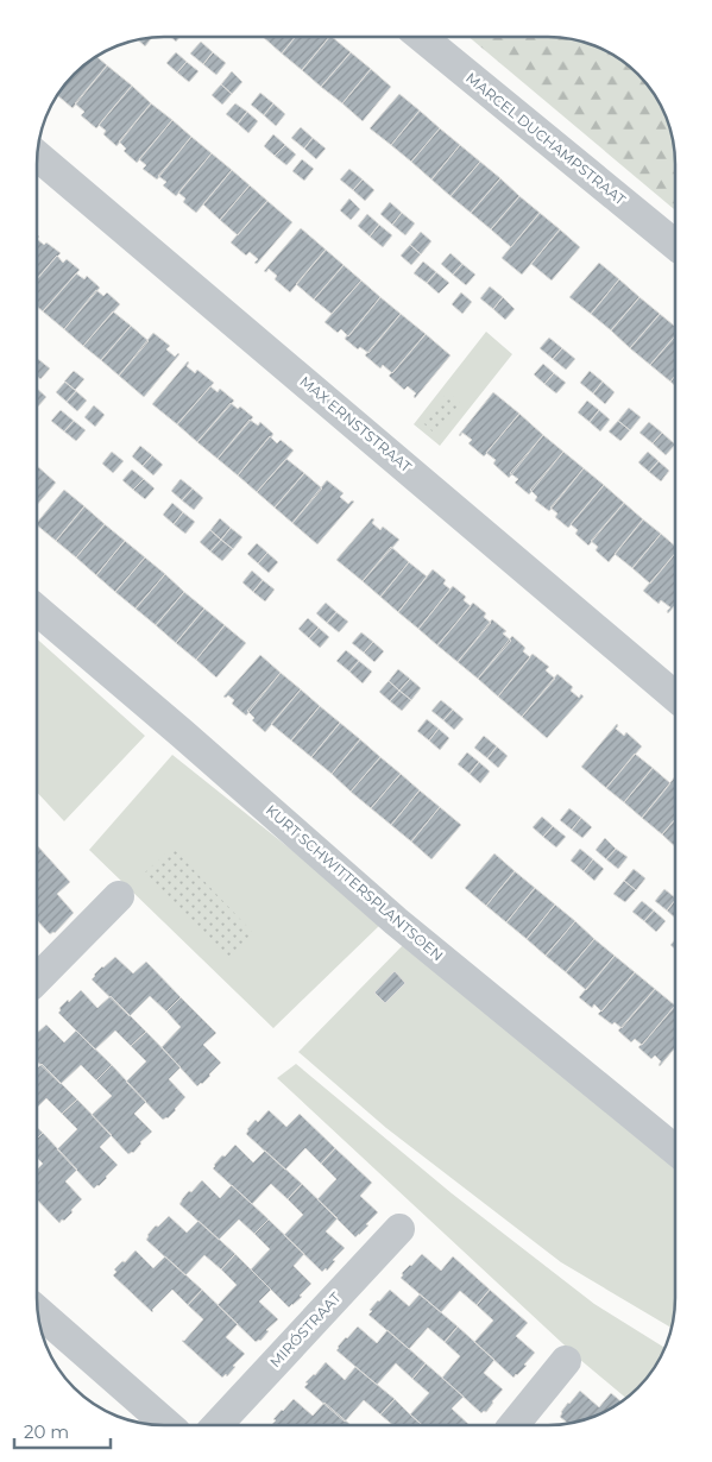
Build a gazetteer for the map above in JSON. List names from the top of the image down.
{
  "streets": {
    "street": [
      "MARCEL DUCHAMPSTRAAT",
      "MAX ERNSTSTRAAT",
      "KURT SCHWITTERSPLANTSOEN",
      "MIRÓSTRAAT"
    ]
  },
  "scale_bar": "20 m"
}
